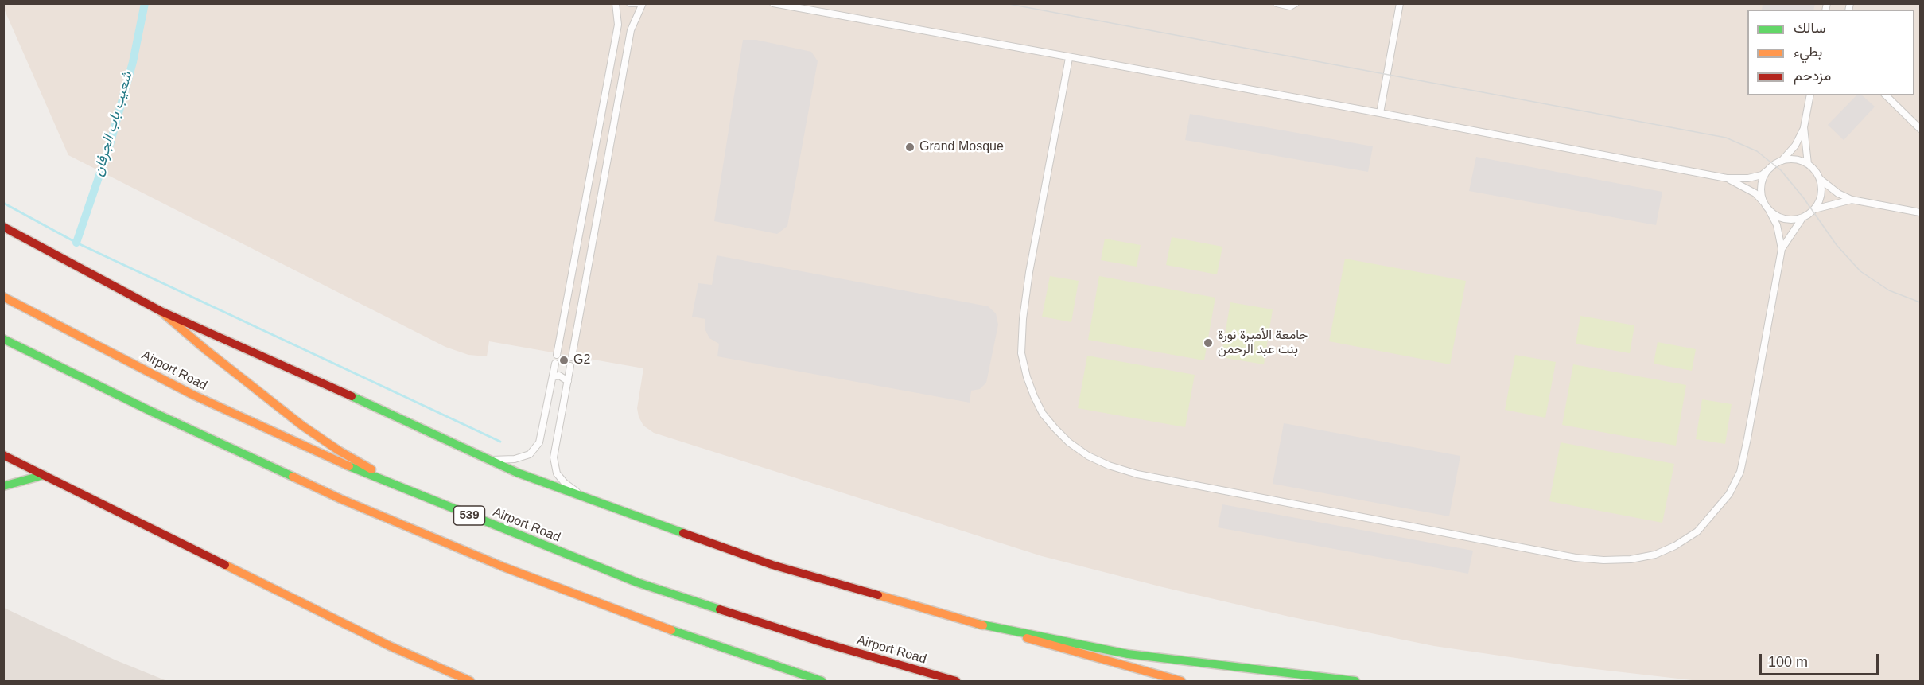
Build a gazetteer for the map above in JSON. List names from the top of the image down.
{
  "streets": {
    "main road": ["Airport Road", "539"]
  },
  "water": ["شعيب باب الجرفان"],
  "places": ["Grand Mosque", "جامعة الأميرة نورة بنت عبد الرحمن", "G2"],
  "legend": ["سالك", "بطيء", "مزدحم"],
  "scale_bar": "100 m"
}
